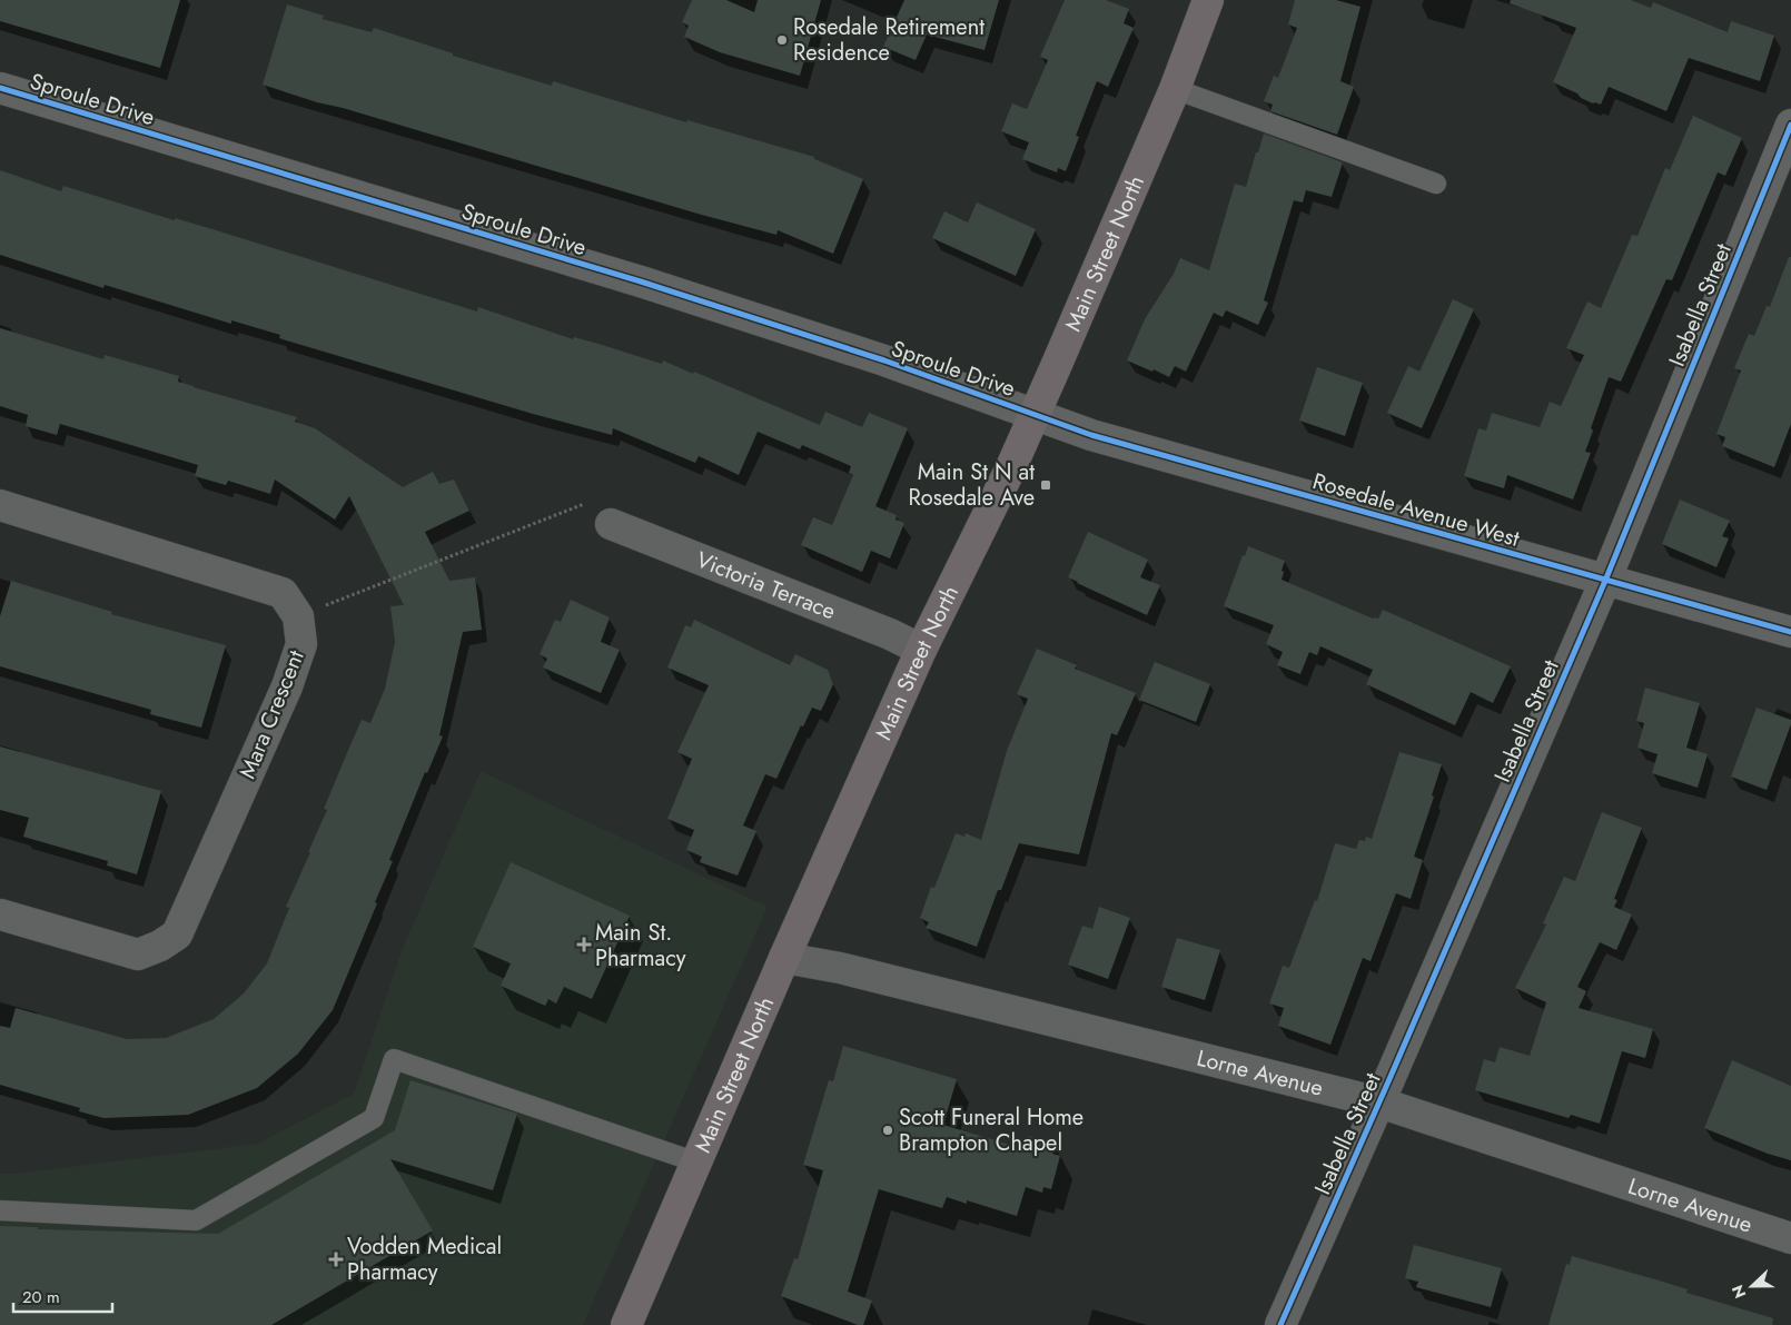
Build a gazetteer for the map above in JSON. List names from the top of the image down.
{
  "streets": {
    "main road": ["Main Street North"],
    "street": [
      "Sproule Drive",
      "Isabella Street",
      "Rosedale Avenue West",
      "Victoria Terrace",
      "Mara Crescent",
      "Lorne Avenue"
    ]
  },
  "crossings": [
    ["Sproule Drive", "Main Street North"],
    ["Sproule Drive", "Rosedale Avenue West"],
    ["Main Street North", "Rosedale Avenue West"],
    ["Main Street North", "Victoria Terrace"],
    ["Main Street North", "Lorne Avenue"],
    ["Isabella Street", "Rosedale Avenue West"],
    ["Isabella Street", "Lorne Avenue"]
  ],
  "places": {
    "other": ["Rosedale Retirement Residence", "Scott Funeral Home Brampton Chapel"],
    "transit": ["Main St N at Rosedale Ave"],
    "health": ["Main St. Pharmacy", "Vodden Medical Pharmacy"]
  },
  "scale_bar": "20 m",
  "north": "left"
}
